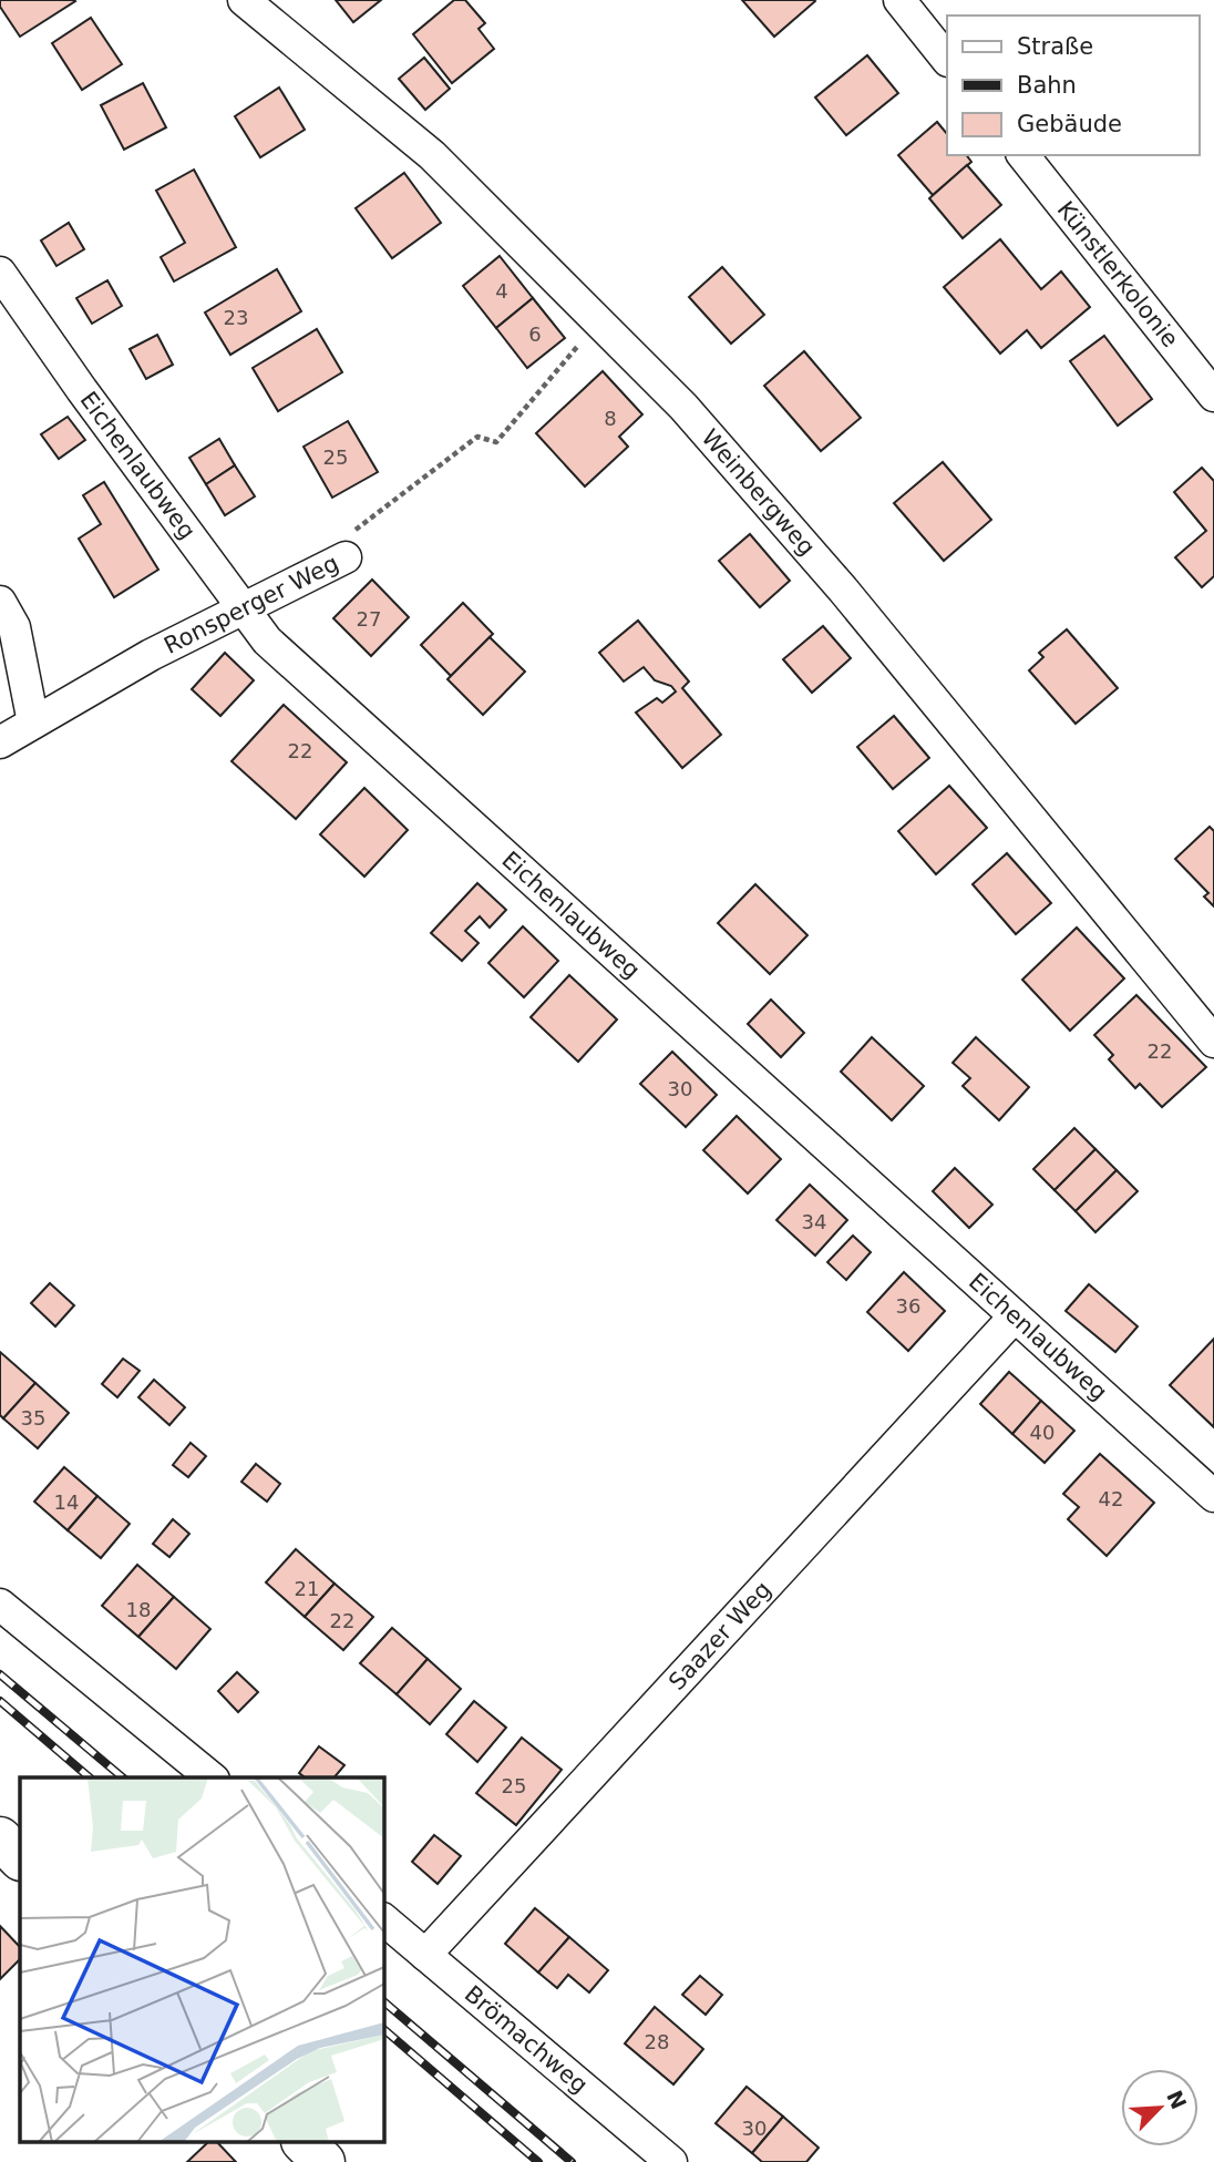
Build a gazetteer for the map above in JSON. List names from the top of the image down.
{
  "streets": {
    "street": [
      "Künstlerkolonie",
      "Eichenlaubweg",
      "Weinbergweg",
      "Ronsperger Weg",
      "Saazer Weg",
      "Brömachweg"
    ]
  },
  "crossings": [
    ["Eichenlaubweg", "Ronsperger Weg"],
    ["Eichenlaubweg", "Saazer Weg"],
    ["Weinbergweg", "Ronsperger Weg"],
    ["Saazer Weg", "Brömachweg"]
  ],
  "house_numbers": [
    "4",
    "23",
    "6",
    "8",
    "25",
    "27",
    "22",
    "22",
    "30",
    "34",
    "36",
    "35",
    "40",
    "42",
    "14",
    "21",
    "18",
    "22",
    "25",
    "28",
    "30"
  ],
  "legend": ["Straße", "Bahn", "Gebäude"],
  "north": "top right"
}
